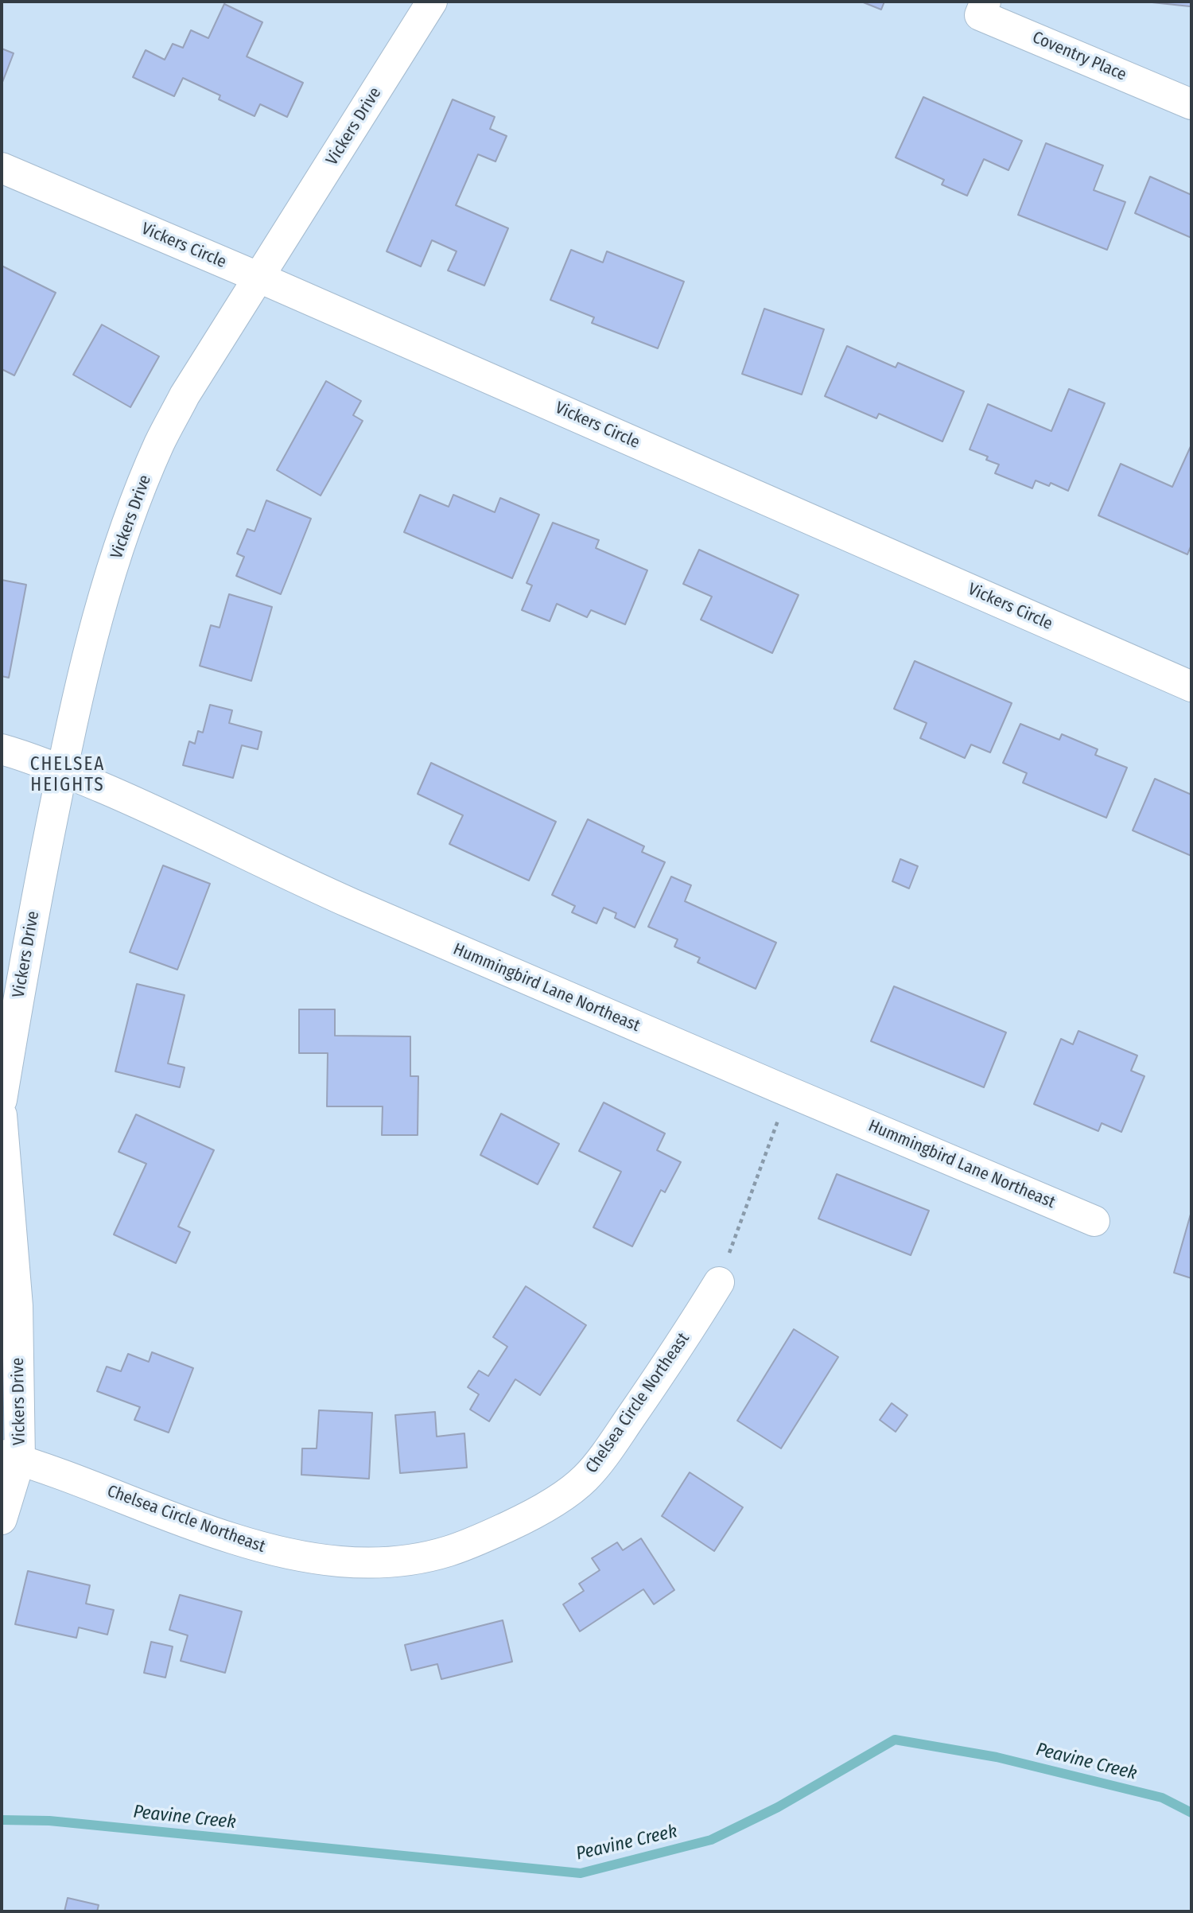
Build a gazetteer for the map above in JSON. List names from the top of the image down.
{
  "streets": {
    "street": [
      "Coventry Place",
      "Vickers Drive",
      "Vickers Circle",
      "Hummingbird Lane Northeast",
      "Chelsea Circle Northeast"
    ]
  },
  "crossings": [
    ["Vickers Drive", "Vickers Circle"],
    ["Vickers Drive", "Hummingbird Lane Northeast"],
    ["Vickers Drive", "Chelsea Circle Northeast"]
  ],
  "districts": ["CHELSEA HEIGHTS"],
  "water": ["Peavine Creek"]
}
